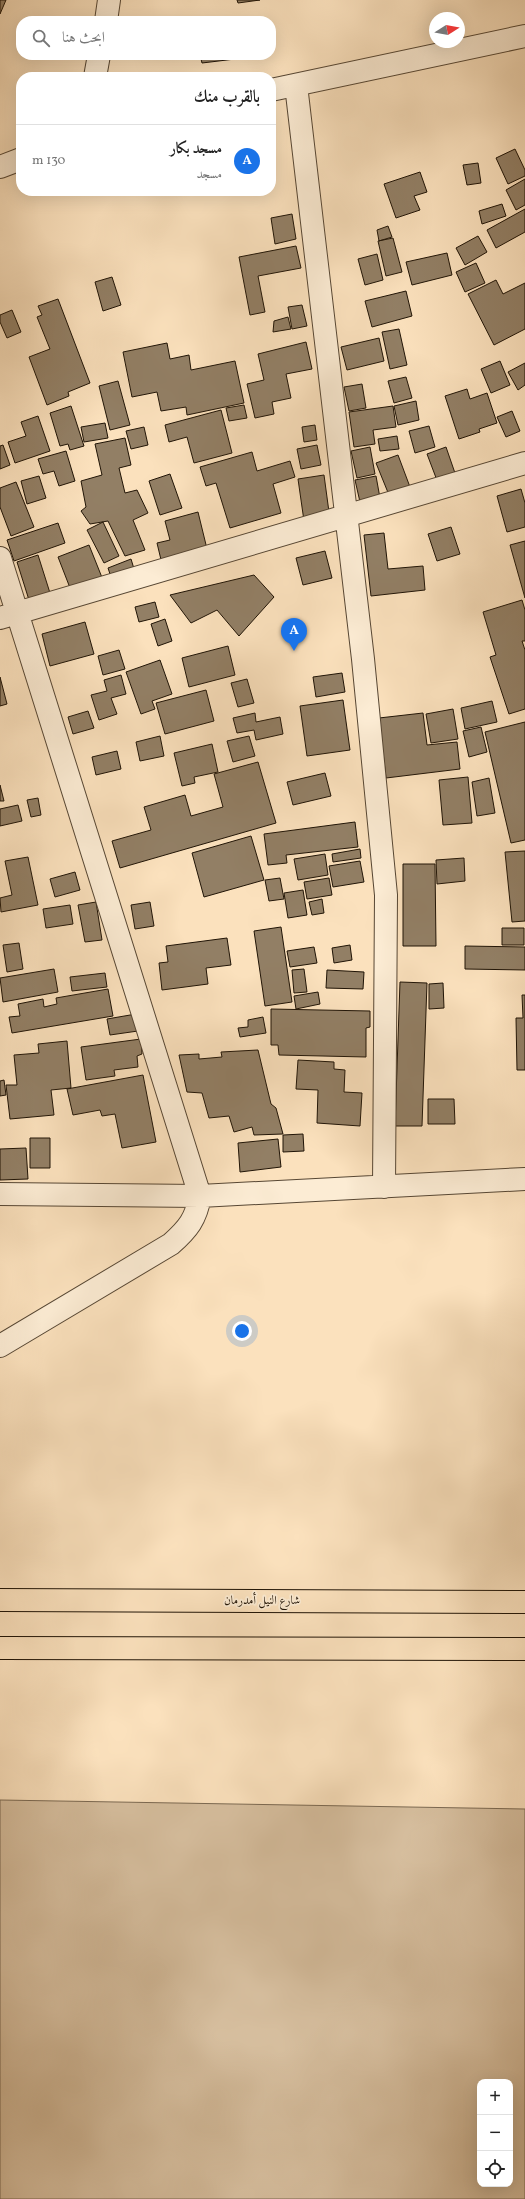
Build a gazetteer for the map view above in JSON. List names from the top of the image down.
{
  "streets": {
    "main road": ["شارع النيل أمدرمان"]
  },
  "north": "right",
  "page": {
    "search": "ابحث هنا",
    "heading": "بالقرب منك",
    "list": [
      {
        "mark": "A",
        "name": "مسجد بكار",
        "note": "مسجد",
        "value": "130 m"
      }
    ],
    "pins": "A",
    "map_buttons": ["+", "−"]
  }
}
